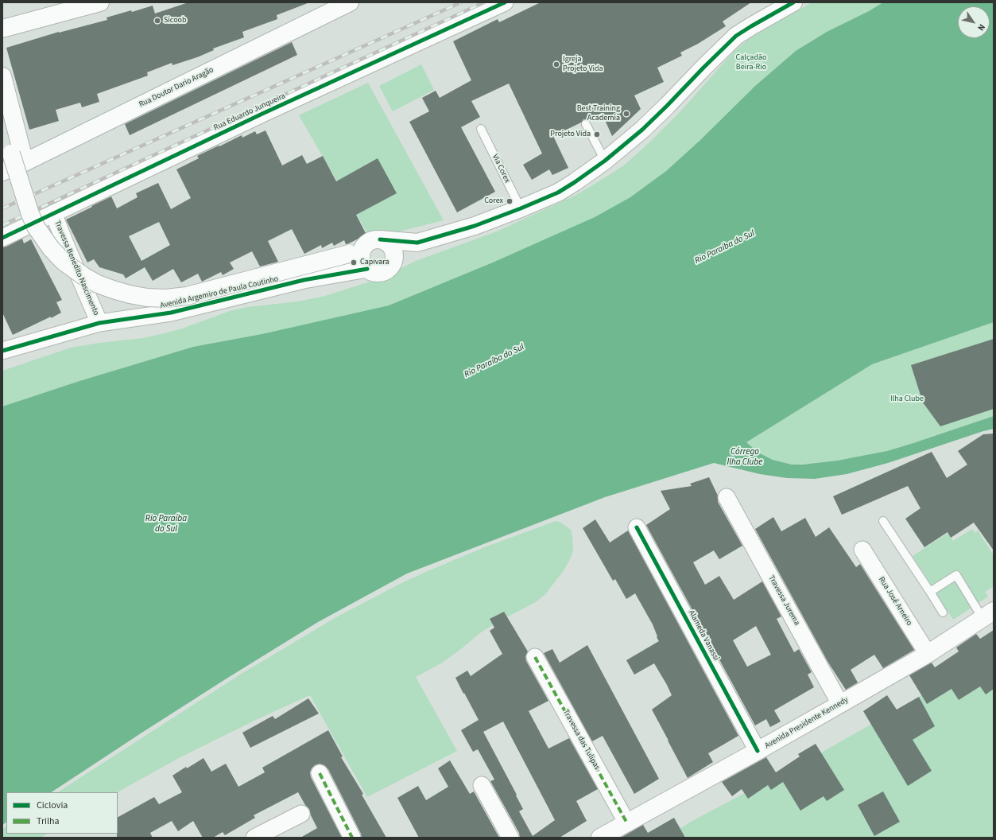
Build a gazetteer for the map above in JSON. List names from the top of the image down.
{
  "streets": {
    "street": [
      "Rua Doutor Dario Aragão",
      "Rua Eduardo Junqueira",
      "Travessa Benedito Nascimento",
      "Avenida Argemiro de Paula Coutinho",
      "Travessa Jurema",
      "Rua José Arneiro",
      "Alameda Vanassi",
      "Avenida Presidente Kennedy",
      "Travessa das Tulipas"
    ],
    "lane": ["Via Corex"]
  },
  "crossings": [
    ["Rua Eduardo Junqueira", "Travessa Benedito Nascimento"],
    ["Travessa Benedito Nascimento", "Avenida Argemiro de Paula Coutinho"],
    ["Travessa Jurema", "Avenida Presidente Kennedy"],
    ["Rua José Arneiro", "Avenida Presidente Kennedy"],
    ["Alameda Vanassi", "Avenida Presidente Kennedy"],
    ["Avenida Presidente Kennedy", "Travessa das Tulipas"]
  ],
  "water": ["Rio Paraíba do Sul", "Córrego Ilha Clube"],
  "parks": ["Calçadão Beira-Rio", "Ilha Clube"],
  "places": [
    "Sicoob",
    "Igreja Projeto Vida",
    "Best Training Academia",
    "Projeto Vida",
    "Corex",
    "Capivara"
  ],
  "legend": ["Ciclovia", "Trilha"],
  "north": "bottom right"
}
